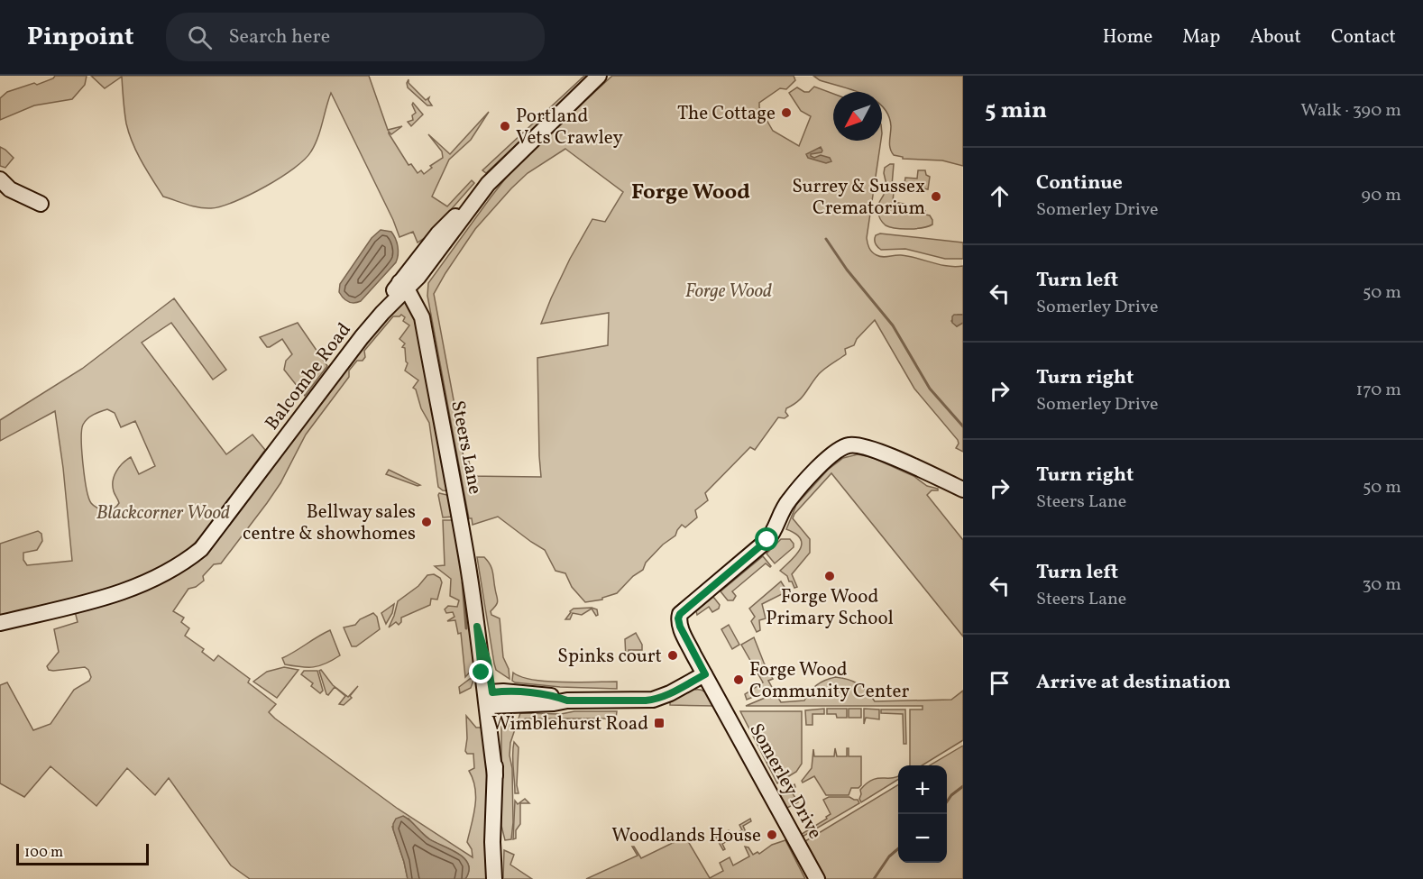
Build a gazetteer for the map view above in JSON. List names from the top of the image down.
{
  "streets": {
    "street": ["Balcombe Road", "Steers Lane", "Somerley Drive"]
  },
  "crossings": [
    ["Balcombe Road", "Steers Lane"]
  ],
  "districts": ["Forge Wood"],
  "parks": ["Forge Wood", "Blackcorner Wood"],
  "places": {
    "other": [
      "The Cottage",
      "Portland Vets Crawley",
      "Surrey & Sussex Crematorium",
      "Bellway sales centre & showhomes",
      "Forge Wood Primary School",
      "Spinks court",
      "Forge Wood Community Center",
      "Woodlands House"
    ],
    "transit": ["Wimblehurst Road"]
  },
  "scale_bar": "100 m",
  "north": "bottom left",
  "page": {
    "header": "Pinpoint",
    "search": "Search here",
    "nav": [
      "Home",
      "Map",
      "About",
      "Contact"
    ],
    "heading": ["5 min", "Walk · 390 m"],
    "list": [
      ["Continue", "Somerley Drive", "90 m"],
      ["Turn left", "Somerley Drive", "50 m"],
      ["Turn right", "Somerley Drive", "170 m"],
      ["Turn right", "Steers Lane", "50 m"],
      ["Turn left", "Steers Lane", "30 m"],
      "Arrive at destination"
    ],
    "map_buttons": ["+", "−"],
    "scale": "100 m"
  }
}
